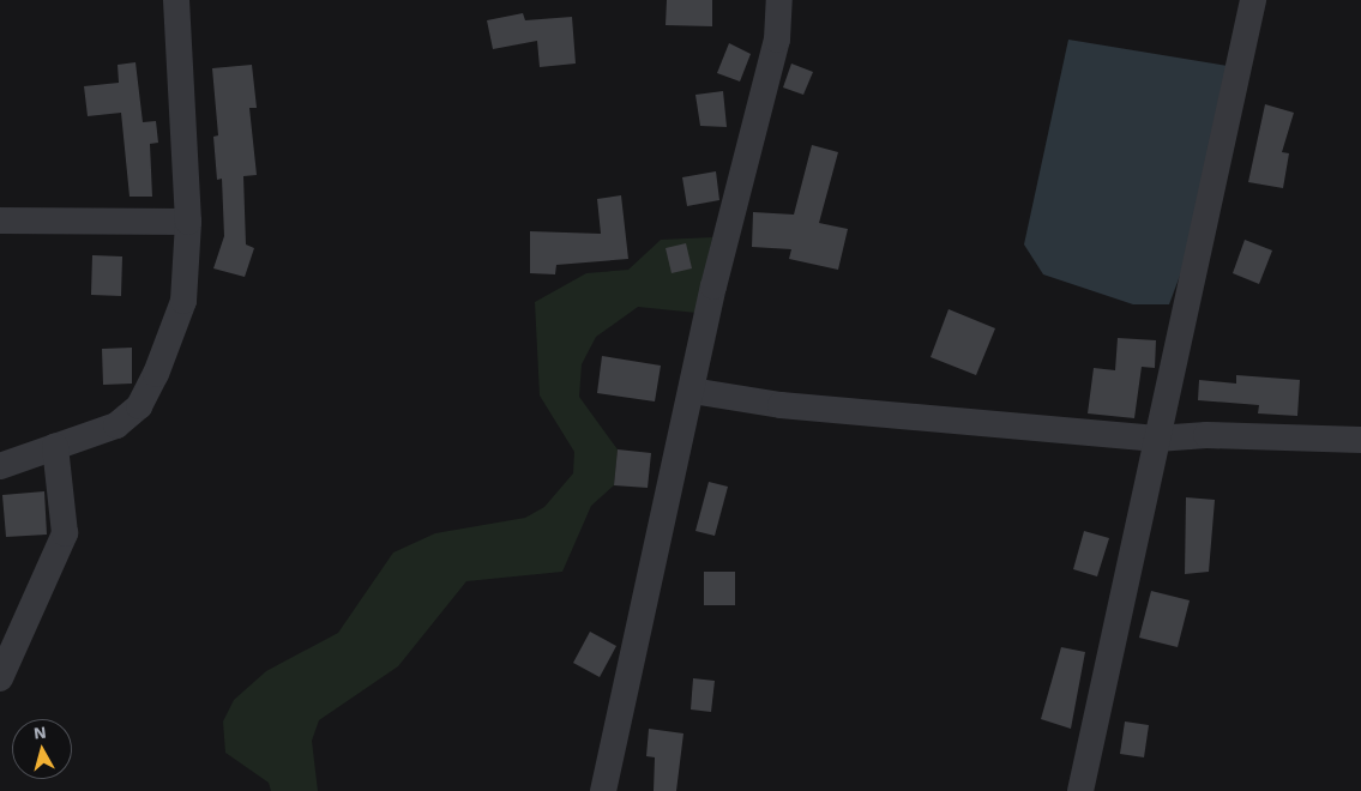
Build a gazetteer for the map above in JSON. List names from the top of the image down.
{
  "north": "top"
}
